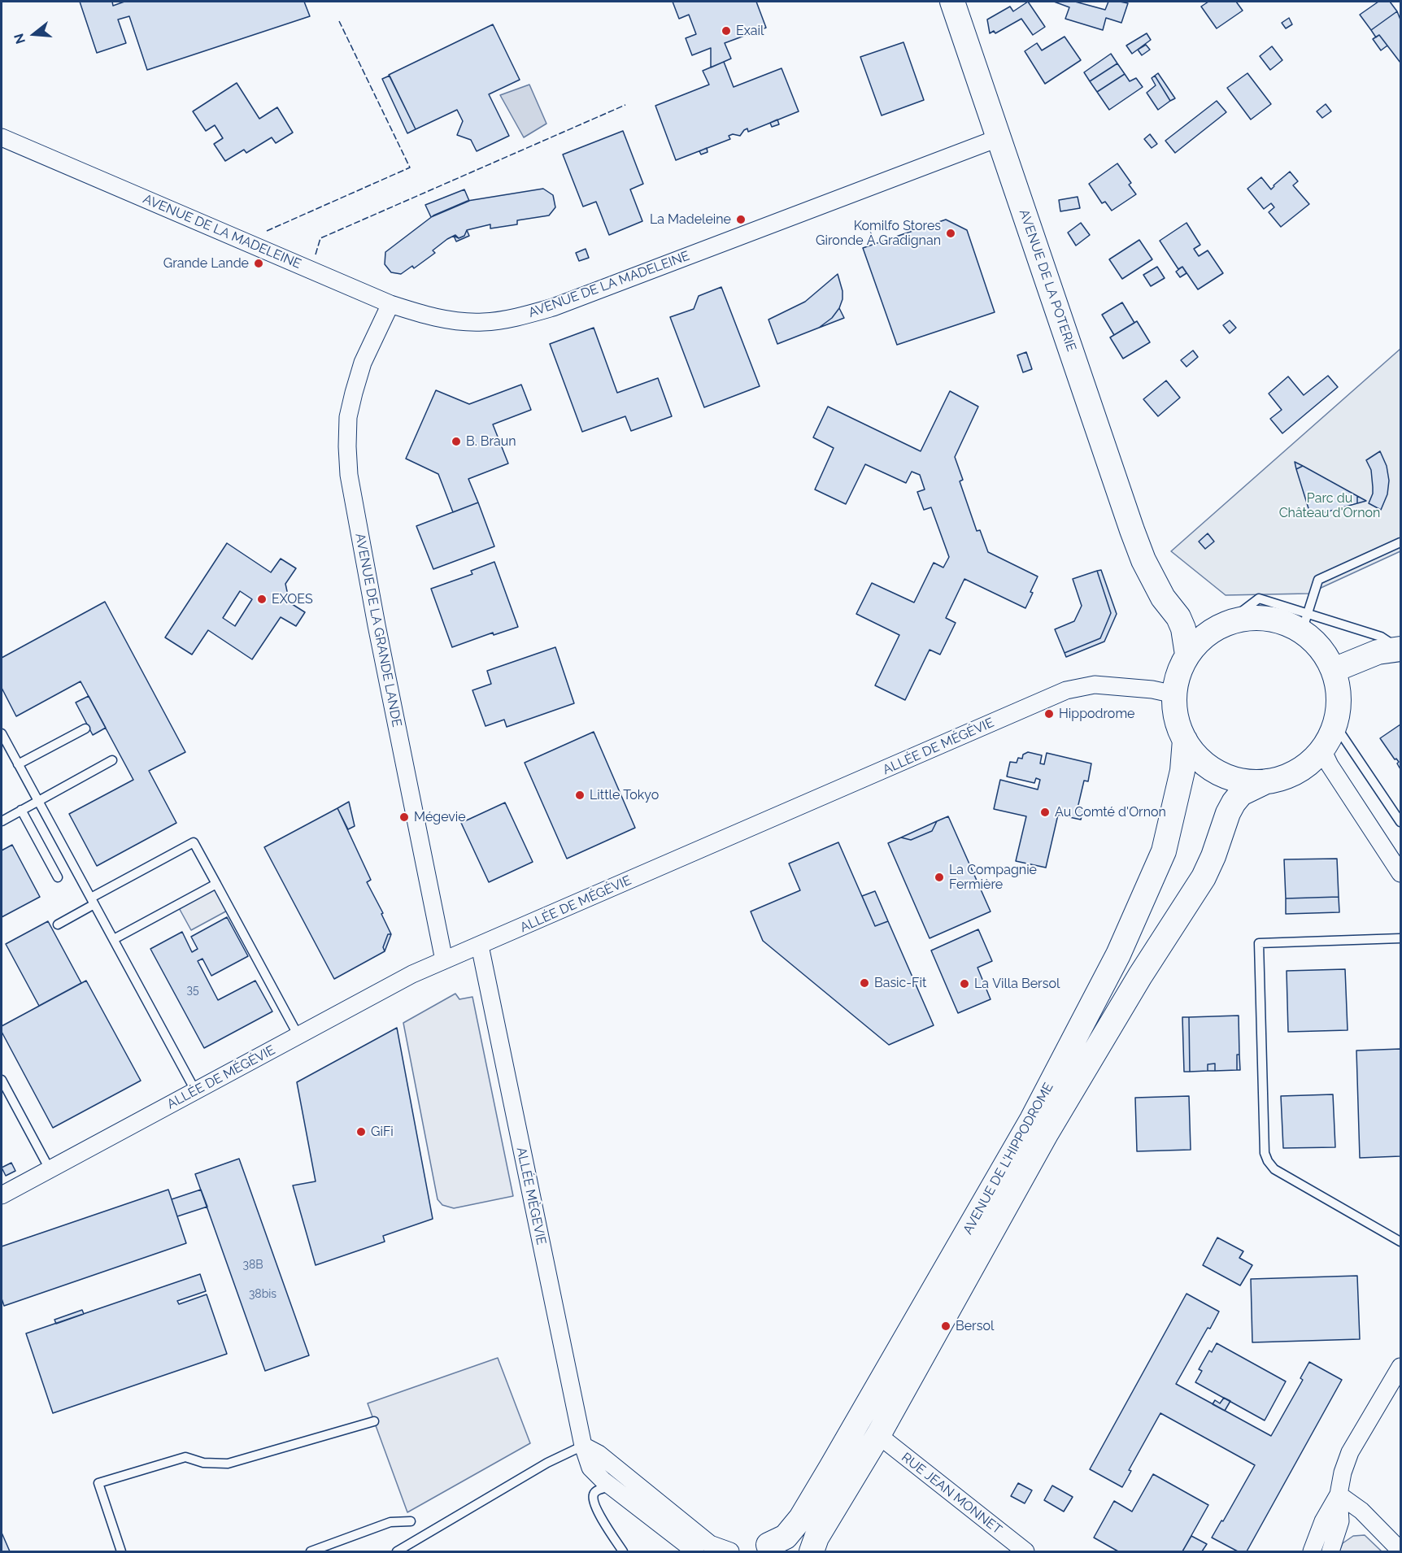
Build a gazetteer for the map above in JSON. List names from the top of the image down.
{
  "streets": {
    "main road": ["AVENUE DE LA POTERIE", "AVENUE DE L'HIPPODROME"],
    "street": [
      "AVENUE DE LA MADELEINE",
      "AVENUE DE LA GRANDE LANDE",
      "ALLÉE DE MÉGÉVIE",
      "ALLÉE MÈGEVIE",
      "RUE JEAN MONNET"
    ]
  },
  "crossings": [
    ["AVENUE DE LA MADELEINE", "AVENUE DE LA POTERIE"],
    ["AVENUE DE LA MADELEINE", "AVENUE DE LA GRANDE LANDE"],
    ["AVENUE DE LA POTERIE", "ALLÉE DE MÉGÉVIE"],
    ["AVENUE DE LA POTERIE", "AVENUE DE L'HIPPODROME"],
    ["AVENUE DE LA GRANDE LANDE", "ALLÉE DE MÉGÉVIE"],
    ["ALLÉE DE MÉGÉVIE", "AVENUE DE L'HIPPODROME"],
    ["ALLÉE DE MÉGÉVIE", "ALLÉE MÈGEVIE"],
    ["AVENUE DE L'HIPPODROME", "RUE JEAN MONNET"]
  ],
  "parks": ["Parc du Château d'Ornon"],
  "places": [
    "Exail",
    "La Madeleine",
    "Komilfo Stores Gironde À Gradignan",
    "Grande Lande",
    "B. Braun",
    "EXOES",
    "Hippodrome",
    "Little Tokyo",
    "Au Comté d'Ornon",
    "Mégevie",
    "La Compagnie Fermière",
    "Basic-Fit",
    "La Villa Bersol",
    "GiFi",
    "Bersol"
  ],
  "house_numbers": ["35", "38B", "38bis"],
  "north": "left"
}
